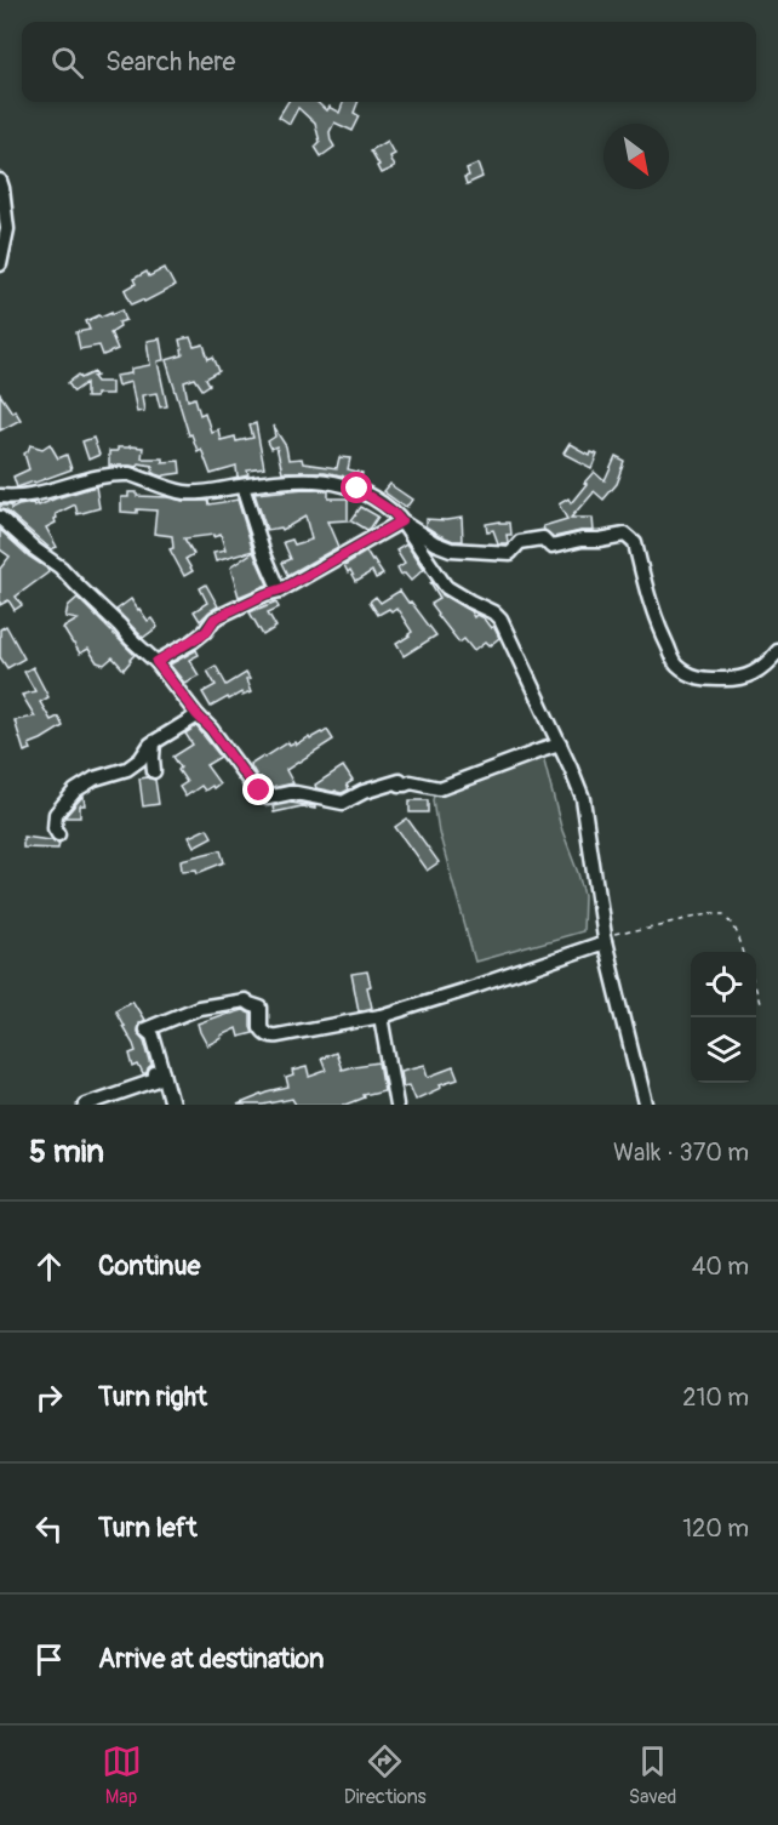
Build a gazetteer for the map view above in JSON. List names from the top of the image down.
{
  "north": "bottom right",
  "page": {
    "search": "Search here",
    "heading": ["5 min", "Walk · 370 m"],
    "list": [
      ["Continue", "40 m"],
      ["Turn right", "210 m"],
      ["Turn left", "120 m"],
      "Arrive at destination"
    ],
    "nav": ["Map", "Directions", "Saved"]
  }
}
